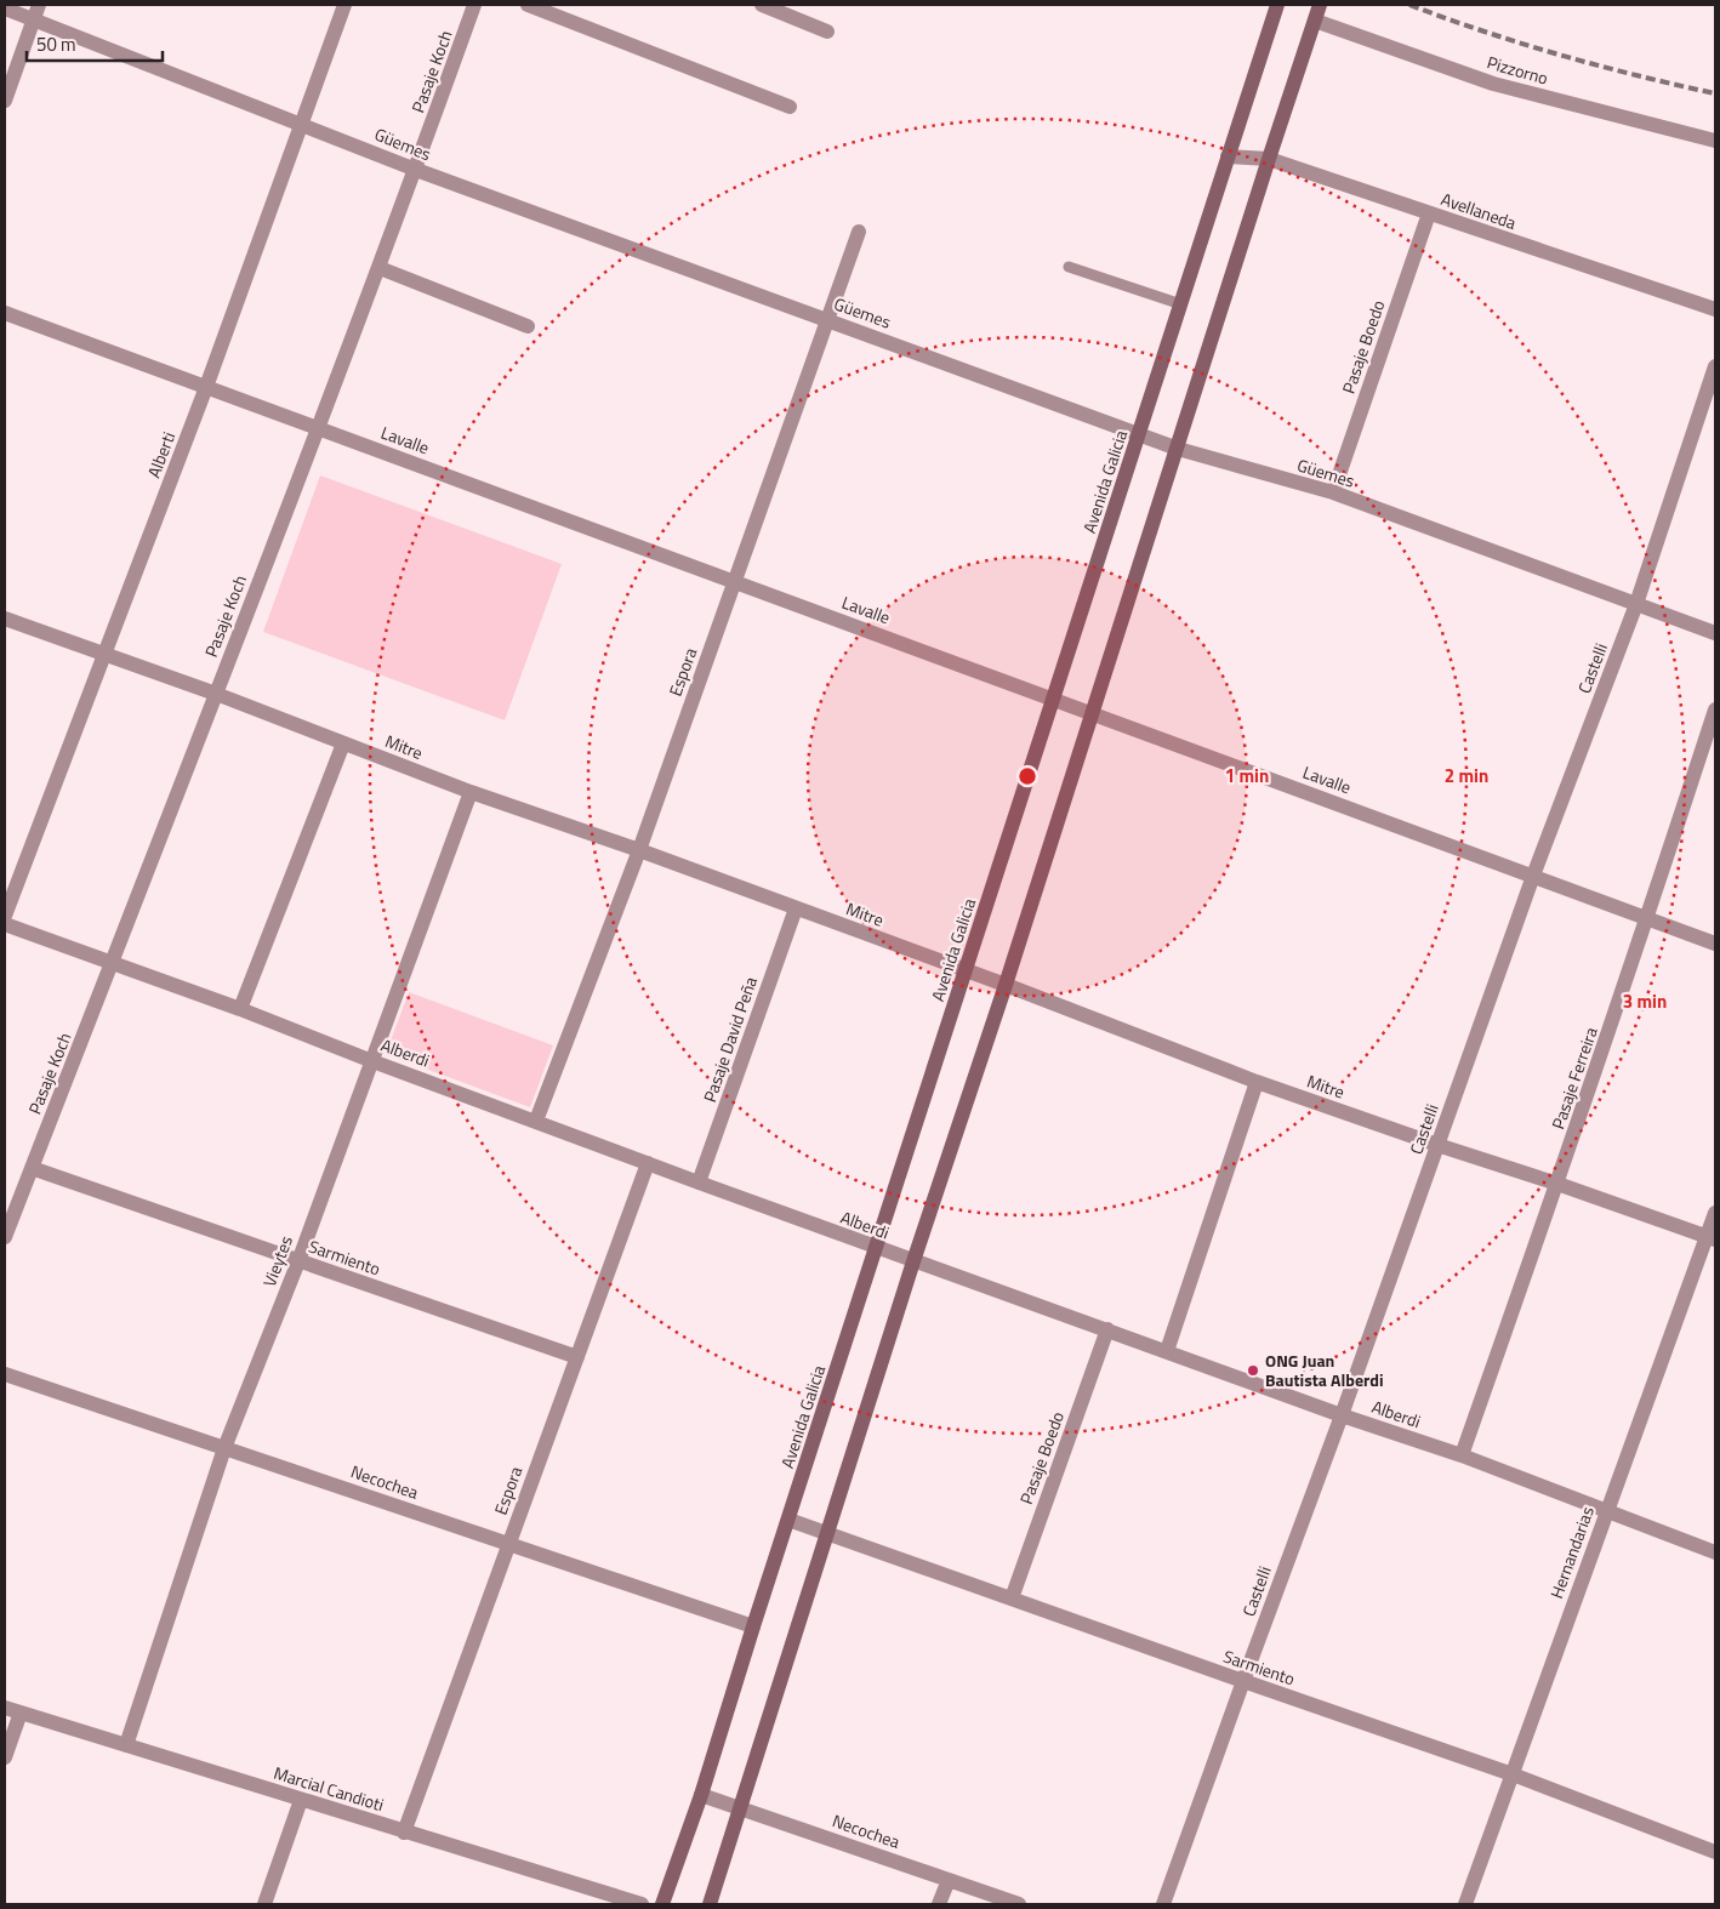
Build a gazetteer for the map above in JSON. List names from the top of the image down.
{
  "streets": {
    "main road": ["Avenida Galicia"],
    "street": [
      "Pizzorno",
      "Pasaje Koch",
      "Güemes",
      "Avellaneda",
      "Pasaje Boedo",
      "Lavalle",
      "Alberti",
      "Castelli",
      "Espora",
      "Mitre",
      "Pasaje David Peña",
      "Alberdi",
      "Pasaje Ferreira",
      "Sarmiento",
      "Vieytes",
      "Necochea",
      "Hernandarias",
      "Marcial Candioti"
    ]
  },
  "crossings": [
    ["Pasaje Koch", "Güemes"],
    ["Pasaje Koch", "Lavalle"],
    ["Pasaje Koch", "Mitre"],
    ["Pasaje Koch", "Alberdi"],
    ["Pasaje Koch", "Sarmiento"],
    ["Güemes", "Pasaje Boedo"],
    ["Güemes", "Alberti"],
    ["Güemes", "Avenida Galicia"],
    ["Güemes", "Castelli"],
    ["Güemes", "Espora"],
    ["Avellaneda", "Pasaje Boedo"],
    ["Avellaneda", "Avenida Galicia"],
    ["Pasaje Boedo", "Alberdi"],
    ["Pasaje Boedo", "Sarmiento"],
    ["Lavalle", "Alberti"],
    ["Lavalle", "Avenida Galicia"],
    ["Lavalle", "Castelli"],
    ["Lavalle", "Espora"],
    ["Lavalle", "Pasaje Ferreira"],
    ["Alberti", "Mitre"],
    ["Avenida Galicia", "Mitre"],
    ["Avenida Galicia", "Alberdi"],
    ["Avenida Galicia", "Sarmiento"],
    ["Avenida Galicia", "Necochea"],
    ["Castelli", "Mitre"],
    ["Castelli", "Alberdi"],
    ["Castelli", "Sarmiento"],
    ["Espora", "Mitre"],
    ["Espora", "Alberdi"],
    ["Espora", "Sarmiento"],
    ["Espora", "Necochea"],
    ["Espora", "Marcial Candioti"],
    ["Mitre", "Pasaje David Peña"],
    ["Mitre", "Pasaje Ferreira"],
    ["Mitre", "Vieytes"],
    ["Mitre", "Hernandarias"],
    ["Pasaje David Peña", "Alberdi"],
    ["Alberdi", "Pasaje Ferreira"],
    ["Alberdi", "Vieytes"],
    ["Alberdi", "Hernandarias"],
    ["Sarmiento", "Vieytes"],
    ["Sarmiento", "Hernandarias"],
    ["Vieytes", "Necochea"],
    ["Vieytes", "Marcial Candioti"]
  ],
  "places": ["ONG Juan Bautista Alberdi"],
  "scale_bar": "50 m",
  "rings": ["1 min", "2 min", "3 min"]
}
